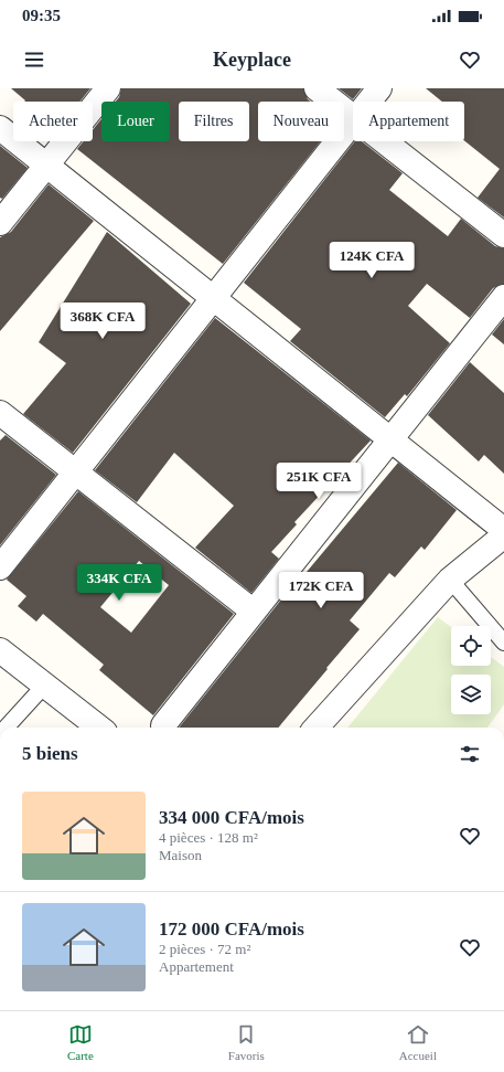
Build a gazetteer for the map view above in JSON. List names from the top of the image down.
{
  "page": {
    "status": "09:35",
    "header": "Keyplace",
    "chip": [
      "Acheter",
      "Louer",
      "Filtres",
      "Nouveau",
      "Appartement"
    ],
    "price": [
      "124K CFA",
      "368K CFA",
      "251K CFA",
      "334K CFA",
      "172K CFA"
    ],
    "heading": "5 biens",
    "list": [
      {
        "name": "334 000 CFA/mois",
        "note": "4 pièces · 128 m² · Maison"
      },
      {
        "name": "172 000 CFA/mois",
        "note": "2 pièces · 72 m² · Appartement"
      }
    ],
    "tabs": ["Carte", "Favoris", "Accueil"]
  }
}
